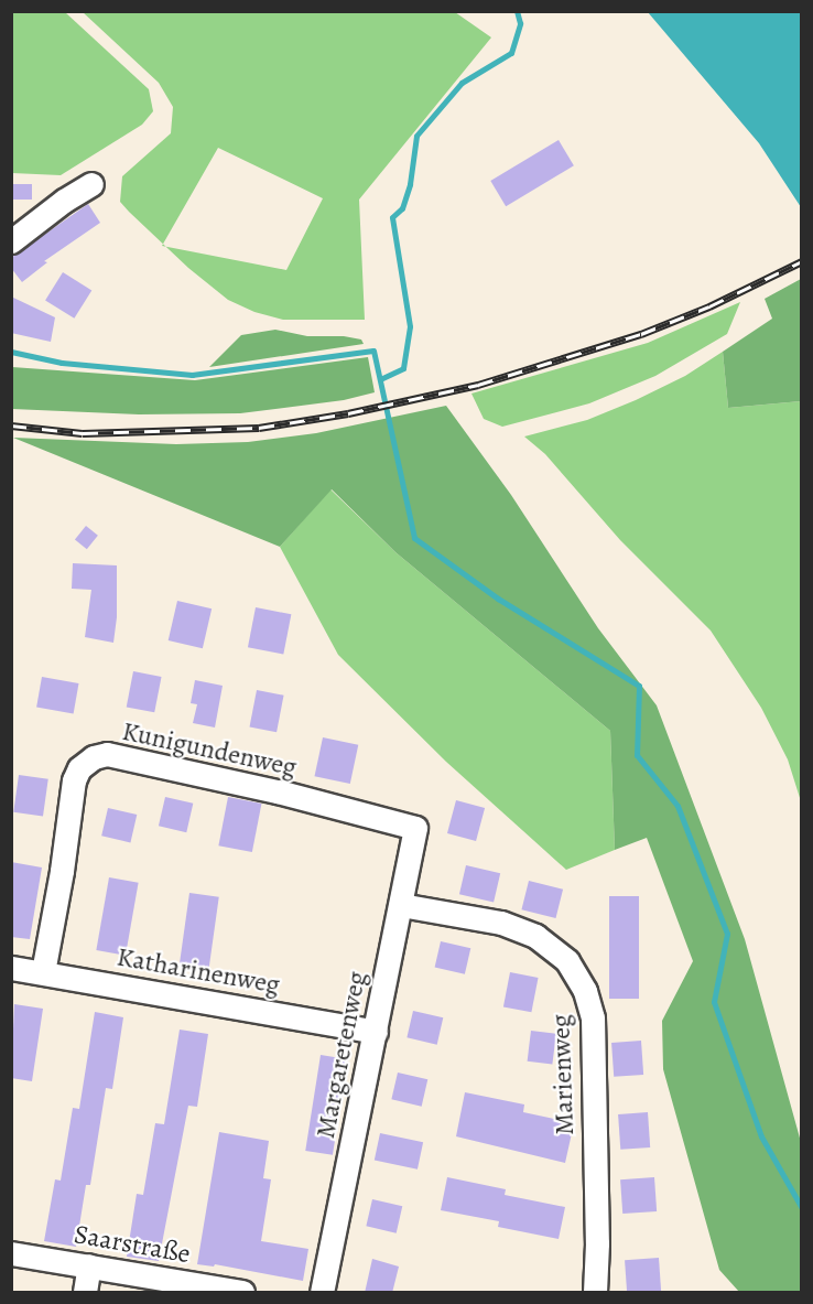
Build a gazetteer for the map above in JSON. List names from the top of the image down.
{
  "streets": {
    "street": [
      "Kunigundenweg",
      "Katharinenweg",
      "Margaretenweg",
      "Marienweg",
      "Saarstraße"
    ]
  },
  "crossings": [
    ["Kunigundenweg", "Katharinenweg"],
    ["Kunigundenweg", "Margaretenweg"],
    ["Katharinenweg", "Margaretenweg"],
    ["Margaretenweg", "Marienweg"]
  ]
}
